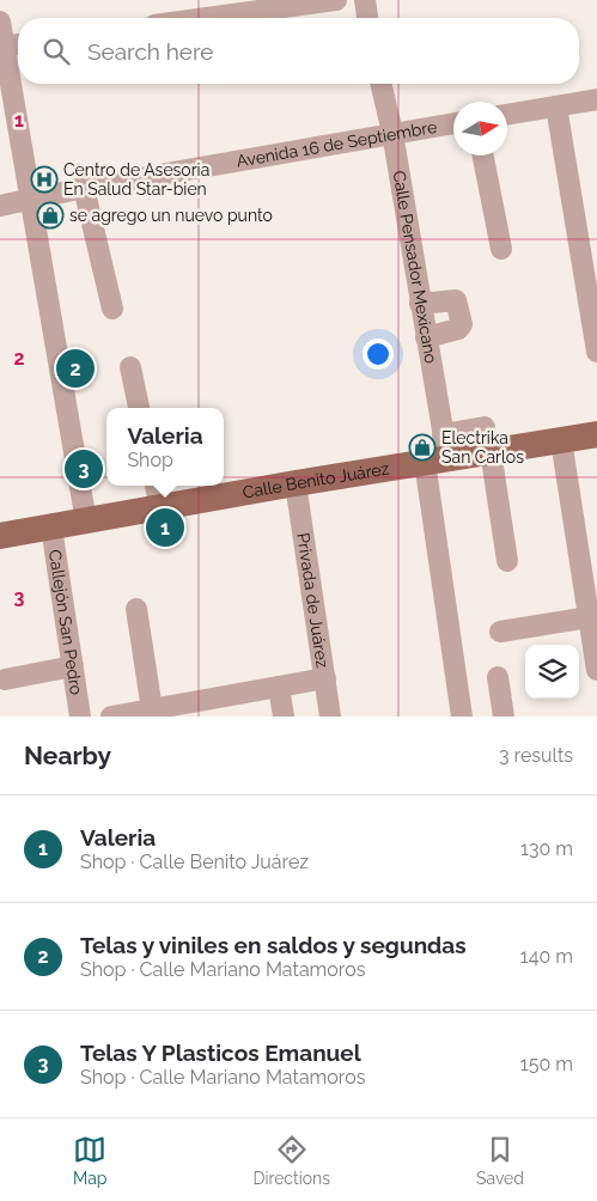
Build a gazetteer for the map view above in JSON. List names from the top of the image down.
{
  "streets": {
    "main road": ["Calle Benito Juárez"],
    "street": [
      "Avenida 16 de Septiembre",
      "Calle Pensador Mexicano",
      "Privada de Juárez",
      "Callejón San Pedro"
    ]
  },
  "crossings": [
    ["Avenida 16 de Septiembre", "Calle Pensador Mexicano"],
    ["Calle Pensador Mexicano", "Calle Benito Juárez"],
    ["Calle Benito Juárez", "Privada de Juárez"],
    ["Calle Benito Juárez", "Callejón San Pedro"]
  ],
  "places": {
    "hospital": ["Centro de Asesoria En Salud Star-bien"],
    "shop": ["se agrego un nuevo punto", "Electrika San Carlos"]
  },
  "north": "right",
  "page": {
    "search": "Search here",
    "pins": ["2", "3", "1"],
    "popup": ["Valeria", "Shop"],
    "heading": ["Nearby", "3 results"],
    "list": [
      {
        "mark": "1",
        "name": "Valeria",
        "note": "Shop · Calle Benito Juárez",
        "value": "130 m"
      },
      {
        "mark": "2",
        "name": "Telas y viniles en saldos y segundas",
        "note": "Shop · Calle Mariano Matamoros",
        "value": "140 m"
      },
      {
        "mark": "3",
        "name": "Telas Y Plasticos Emanuel",
        "note": "Shop · Calle Mariano Matamoros",
        "value": "150 m"
      }
    ],
    "nav": ["Map", "Directions", "Saved"]
  },
  "grid": {
    "rows": ["1", "2", "3"]
  }
}
